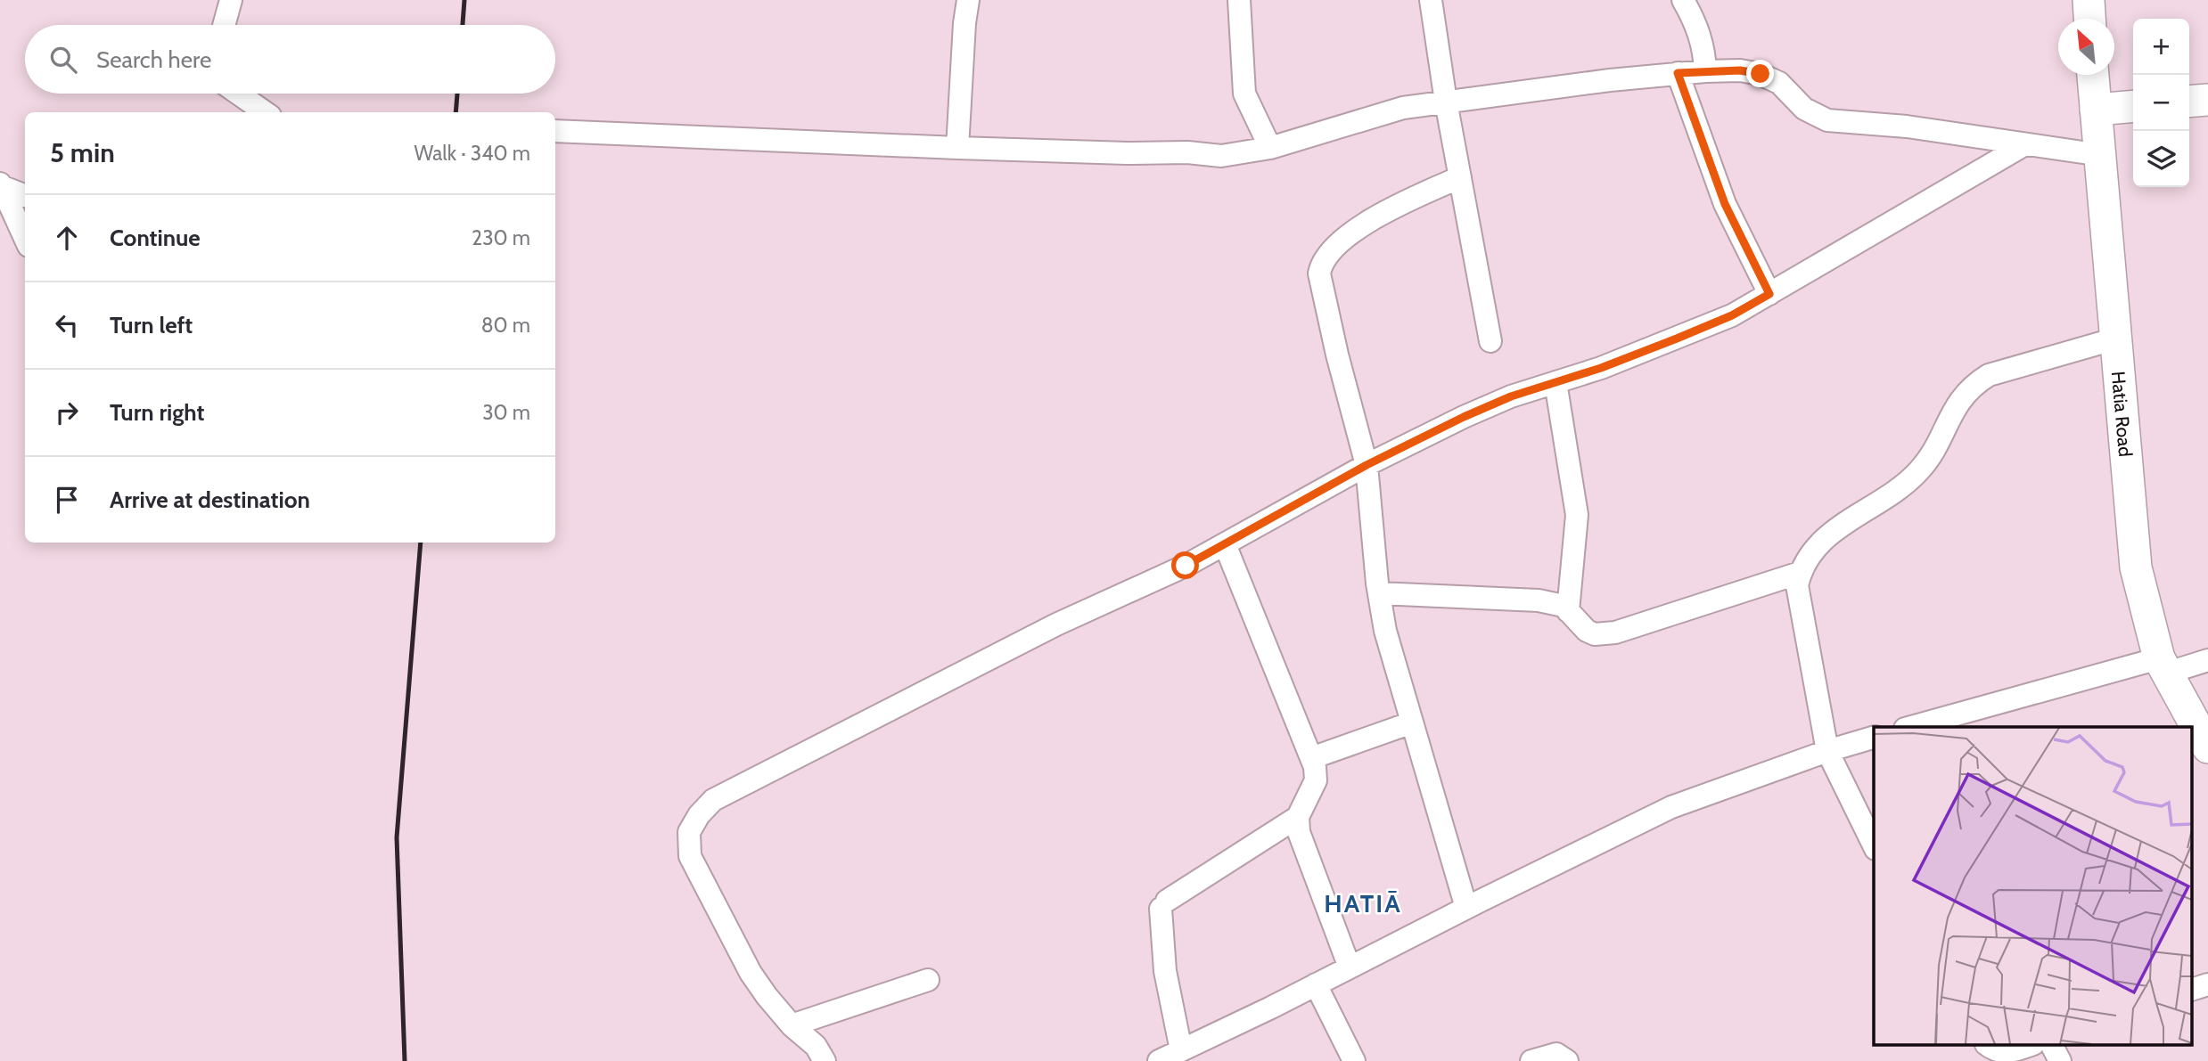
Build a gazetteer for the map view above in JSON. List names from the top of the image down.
{
  "streets": {
    "main road": ["Hatia Road"]
  },
  "districts": ["HATIĀ"],
  "north": "top left",
  "page": {
    "map_buttons": ["+", "−"],
    "search": "Search here",
    "heading": ["5 min", "Walk · 340 m"],
    "list": [
      ["Continue", "230 m"],
      ["Turn left", "80 m"],
      ["Turn right", "30 m"],
      "Arrive at destination"
    ]
  }
}
